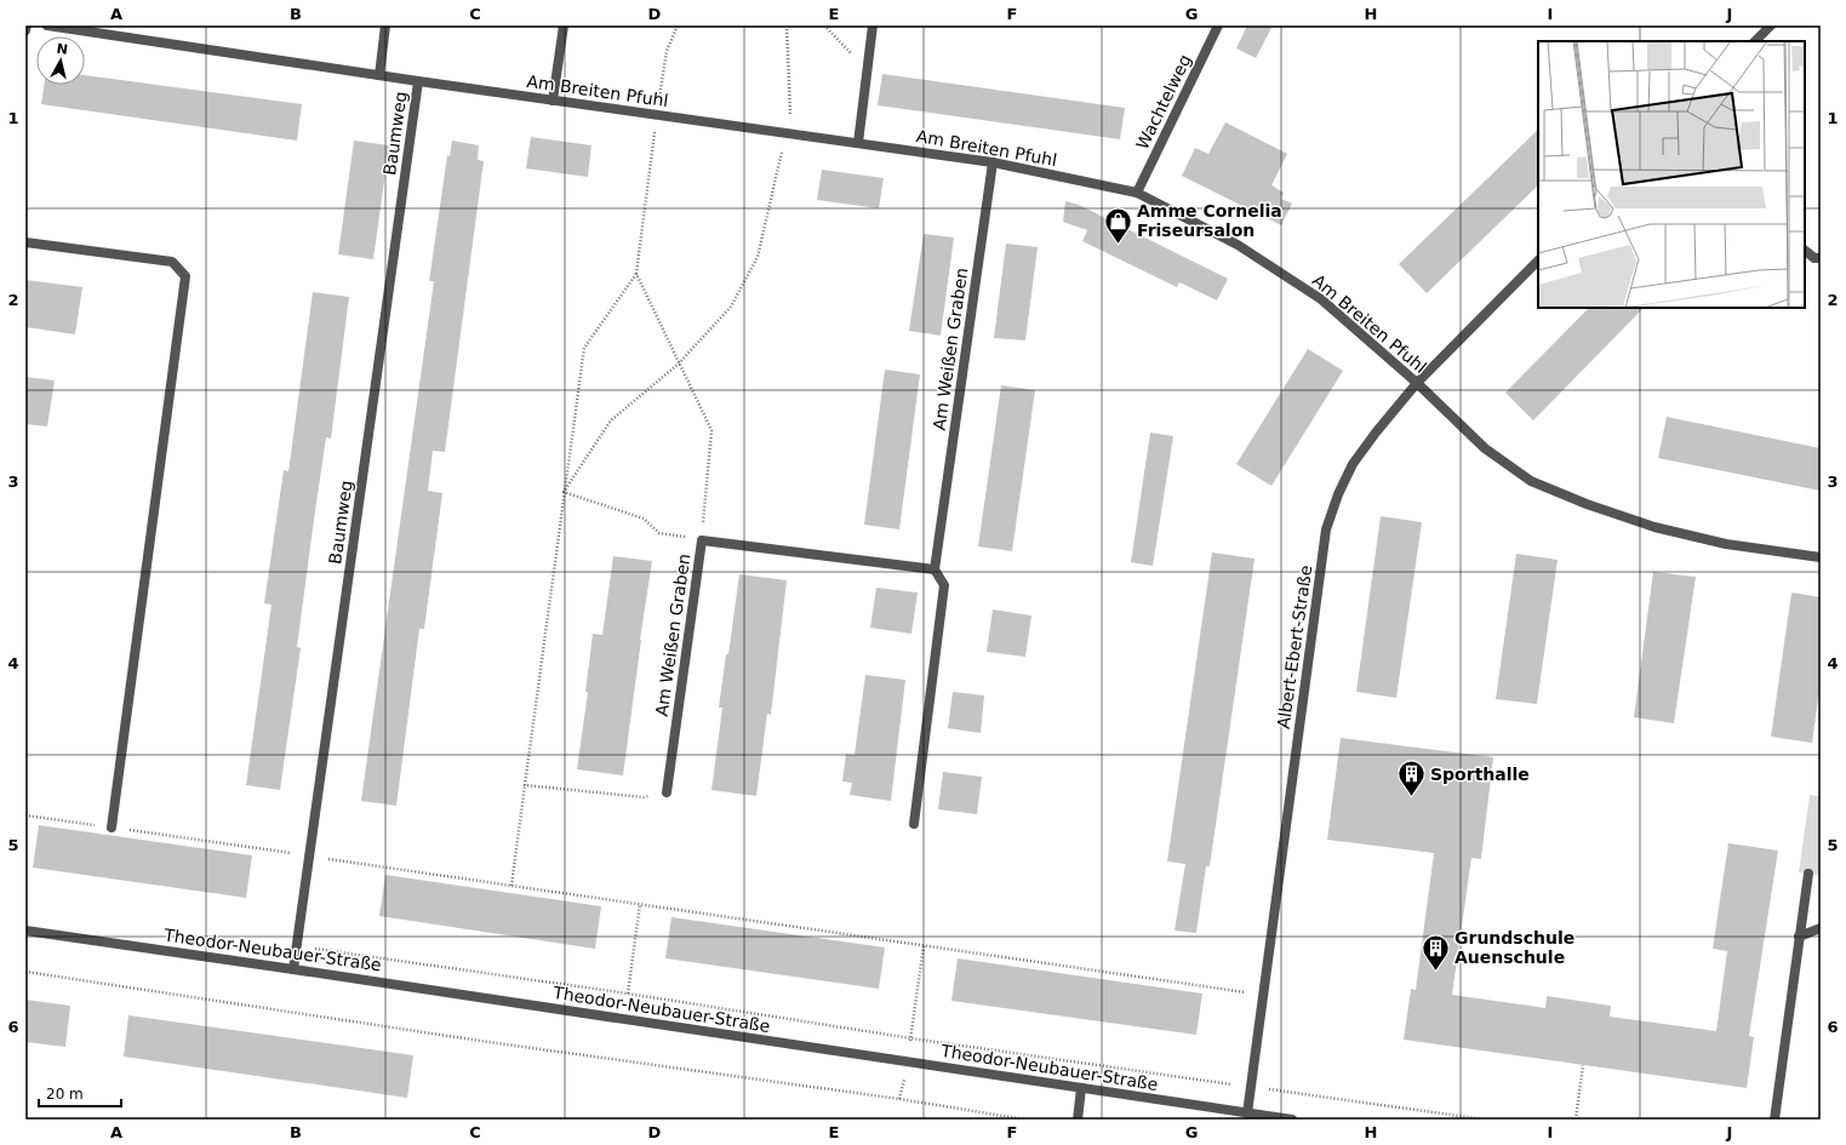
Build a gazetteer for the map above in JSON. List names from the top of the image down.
{
  "streets": {
    "street": [
      "Am Breiten Pfuhl",
      "Wachtelweg",
      "Baumweg",
      "Am Weißen Graben",
      "Albert-Ebert-Straße",
      "Theodor-Neubauer-Straße"
    ]
  },
  "crossings": [
    ["Am Breiten Pfuhl", "Wachtelweg"],
    ["Am Breiten Pfuhl", "Baumweg"],
    ["Am Breiten Pfuhl", "Am Weißen Graben"],
    ["Am Breiten Pfuhl", "Albert-Ebert-Straße"],
    ["Baumweg", "Theodor-Neubauer-Straße"],
    ["Albert-Ebert-Straße", "Theodor-Neubauer-Straße"]
  ],
  "places": {
    "shop": ["Amme Cornelia Friseursalon"],
    "building": ["Sporthalle", "Grundschule Auenschule"]
  },
  "scale_bar": "20 m",
  "north": "top",
  "grid": {
    "columns": [
      "A",
      "B",
      "C",
      "D",
      "E",
      "F",
      "G",
      "H",
      "I",
      "J"
    ],
    "rows": [
      "1",
      "2",
      "3",
      "4",
      "5",
      "6"
    ]
  }
}
